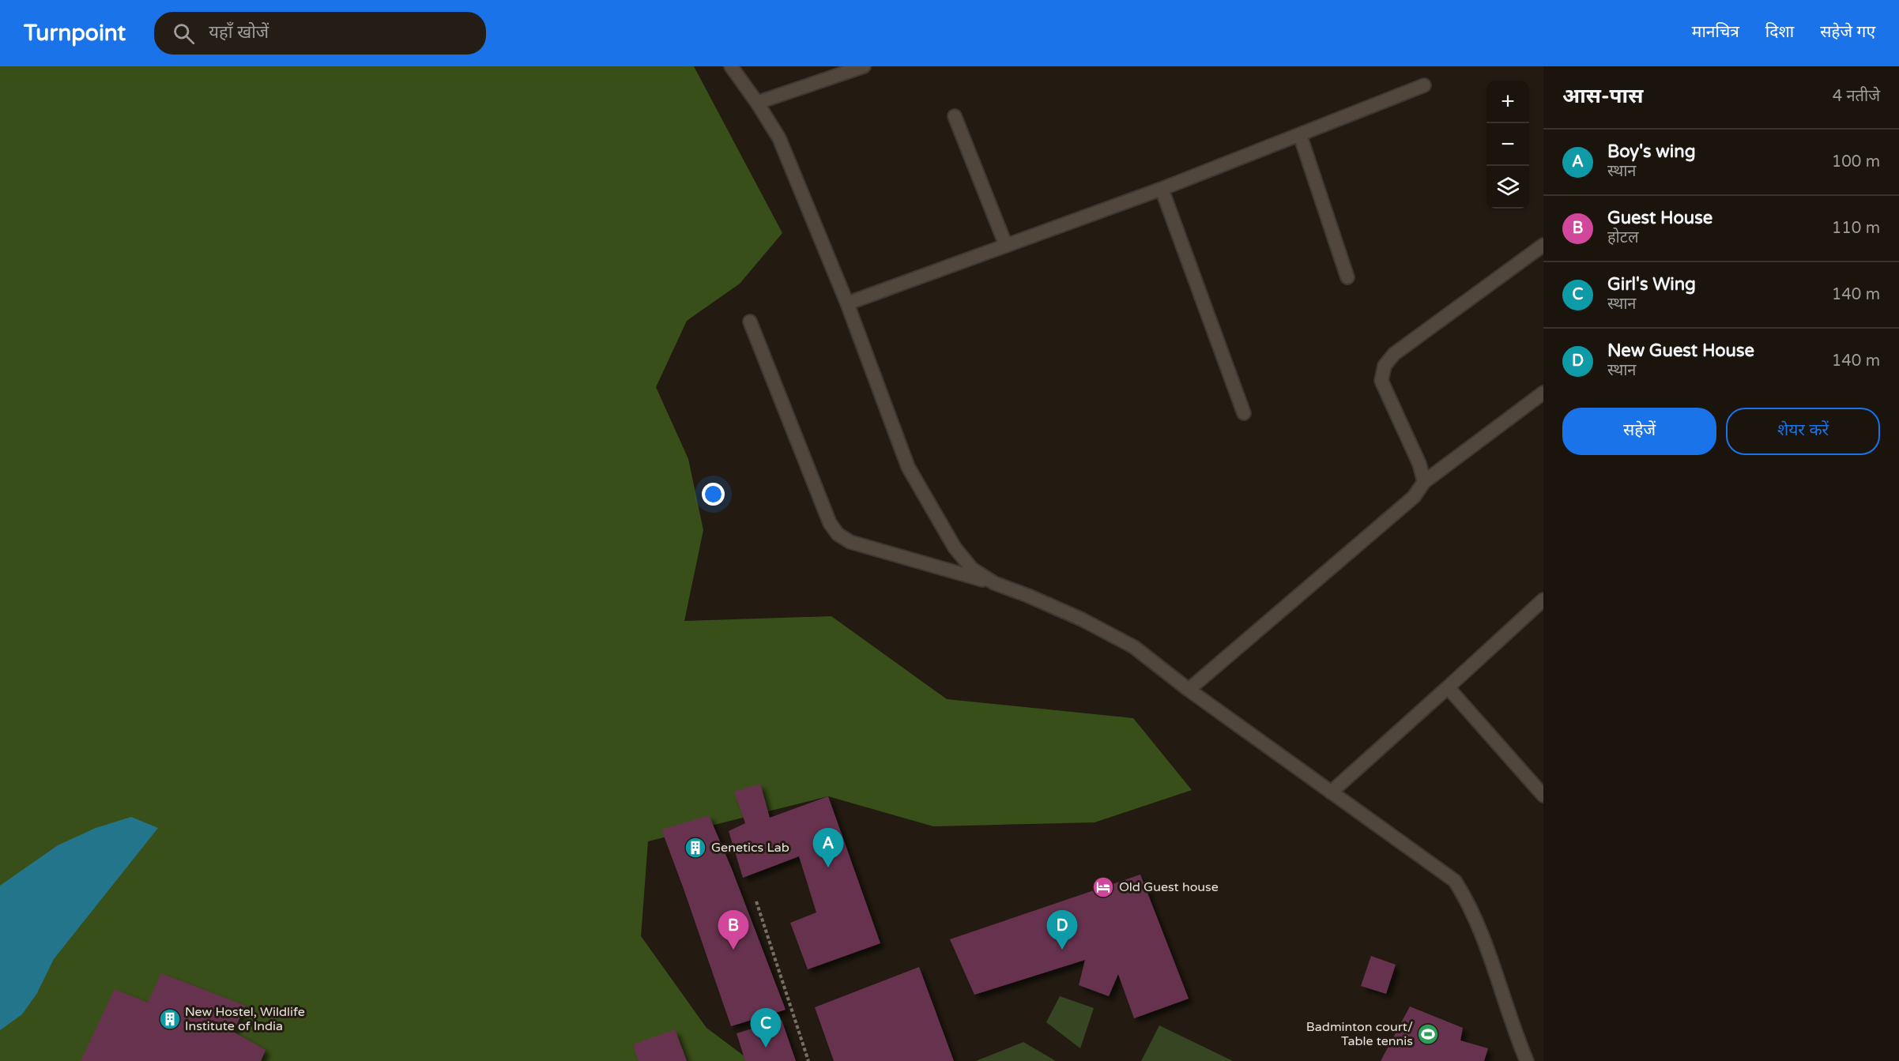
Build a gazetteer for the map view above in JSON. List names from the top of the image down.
{
  "places": {
    "building": ["Genetics Lab", "New Hostel, Wildlife Institute of India"],
    "hotel": ["Old Guest house"],
    "sports": ["Badminton court/ Table tennis"]
  },
  "page": {
    "header": "Turnpoint",
    "search": "यहाँ खोजें",
    "nav": ["मानचित्र", "दिशा", "सहेजे गए"],
    "heading": ["आस-पास", "4 नतीजे"],
    "map_buttons": ["+", "−"],
    "list": [
      {
        "mark": "A",
        "name": "Boy's wing",
        "note": "स्थान",
        "value": "100 m"
      },
      {
        "mark": "B",
        "name": "Guest House",
        "note": "होटल",
        "value": "110 m"
      },
      {
        "mark": "C",
        "name": "Girl's Wing",
        "note": "स्थान",
        "value": "140 m"
      },
      {
        "mark": "D",
        "name": "New Guest House",
        "note": "स्थान",
        "value": "140 m"
      }
    ],
    "buttons": ["सहेजें", "शेयर करें"],
    "pins": [
      "A",
      "B",
      "D",
      "C"
    ]
  }
}
